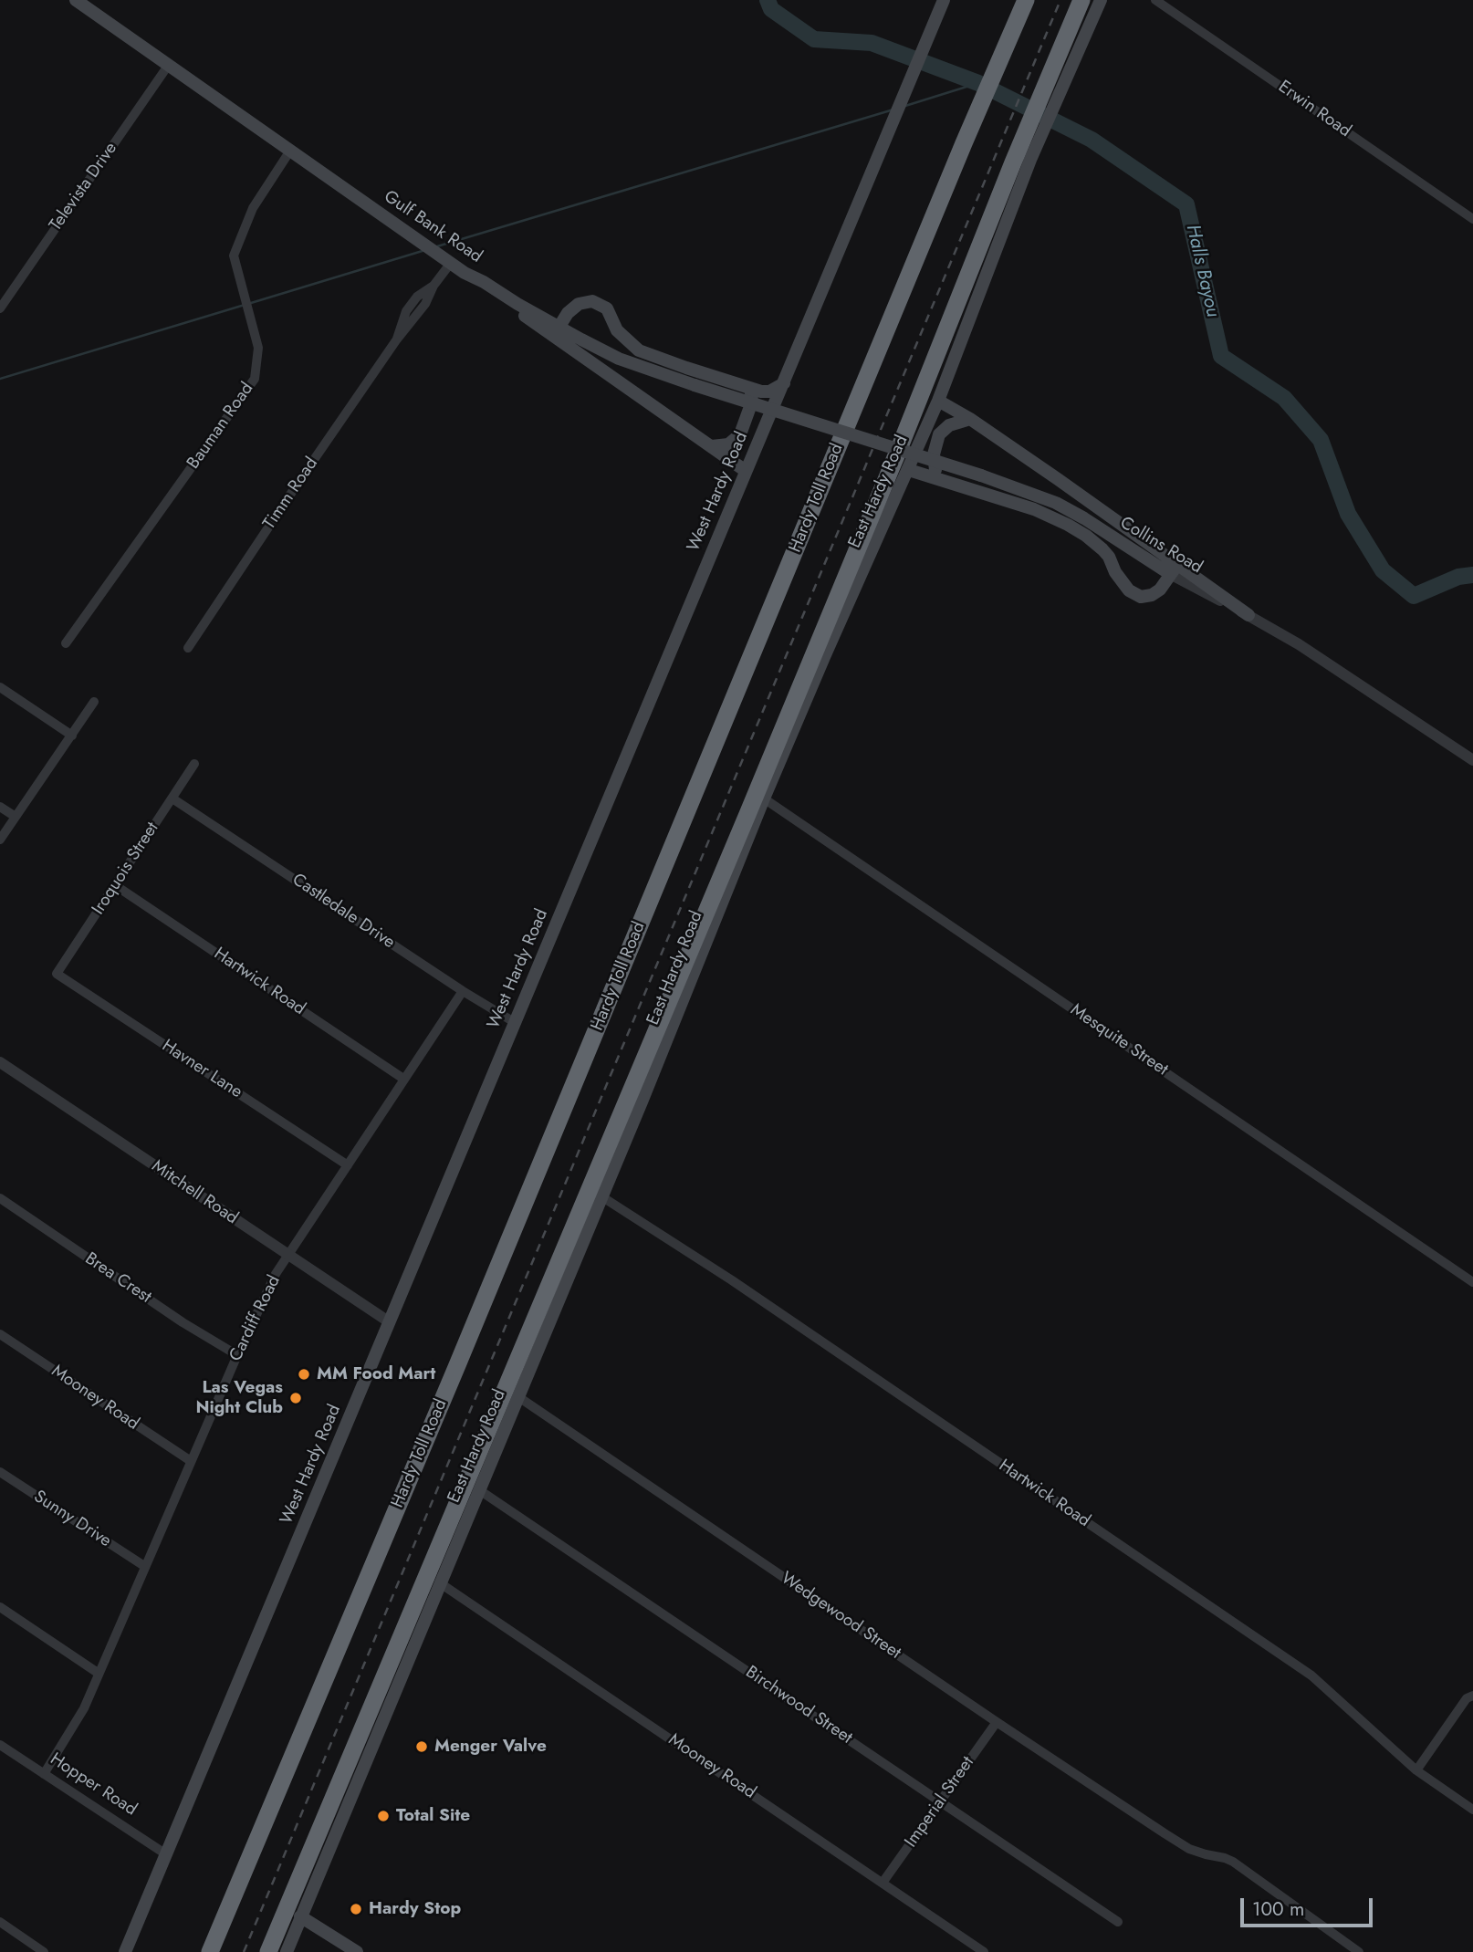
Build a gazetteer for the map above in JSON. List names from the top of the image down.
{
  "streets": {
    "highway": ["Hardy Toll Road"],
    "main road": [
      "Gulf Bank Road",
      "West Hardy Road",
      "East Hardy Road",
      "Collins Road"
    ],
    "street": [
      "Erwin Road",
      "Televista Drive",
      "Bauman Road",
      "Timm Road",
      "Iroquois Street",
      "Castledale Drive",
      "Hartwick Road",
      "Mesquite Street",
      "Havner Lane",
      "Mitchell Road",
      "Brea Crest",
      "Cardiff Road",
      "Mooney Road",
      "Sunny Drive",
      "Wedgewood Street",
      "Birchwood Street",
      "Hopper Road",
      "Imperial Street"
    ]
  },
  "crossings": [
    ["Televista Drive", "Gulf Bank Road"],
    ["Gulf Bank Road", "Bauman Road"],
    ["Gulf Bank Road", "Timm Road"],
    ["Gulf Bank Road", "Collins Road"],
    ["West Hardy Road", "Castledale Drive"],
    ["West Hardy Road", "Mitchell Road"],
    ["West Hardy Road", "Hopper Road"],
    ["East Hardy Road", "Hartwick Road"],
    ["East Hardy Road", "Mesquite Street"],
    ["East Hardy Road", "Mooney Road"],
    ["East Hardy Road", "Wedgewood Street"],
    ["East Hardy Road", "Birchwood Street"],
    ["Iroquois Street", "Castledale Drive"],
    ["Iroquois Street", "Hartwick Road"],
    ["Iroquois Street", "Havner Lane"],
    ["Castledale Drive", "Cardiff Road"],
    ["Hartwick Road", "Cardiff Road"],
    ["Havner Lane", "Cardiff Road"],
    ["Mitchell Road", "Cardiff Road"],
    ["Brea Crest", "Cardiff Road"],
    ["Cardiff Road", "Mooney Road"],
    ["Cardiff Road", "Sunny Drive"],
    ["Cardiff Road", "Hopper Road"],
    ["Mooney Road", "Imperial Street"],
    ["Wedgewood Street", "Imperial Street"],
    ["Birchwood Street", "Imperial Street"]
  ],
  "water": ["Halls Bayou"],
  "places": [
    "MM Food Mart",
    "Las Vegas Night Club",
    "Menger Valve",
    "Total Site",
    "Hardy Stop"
  ],
  "scale_bar": "100 m"
}
